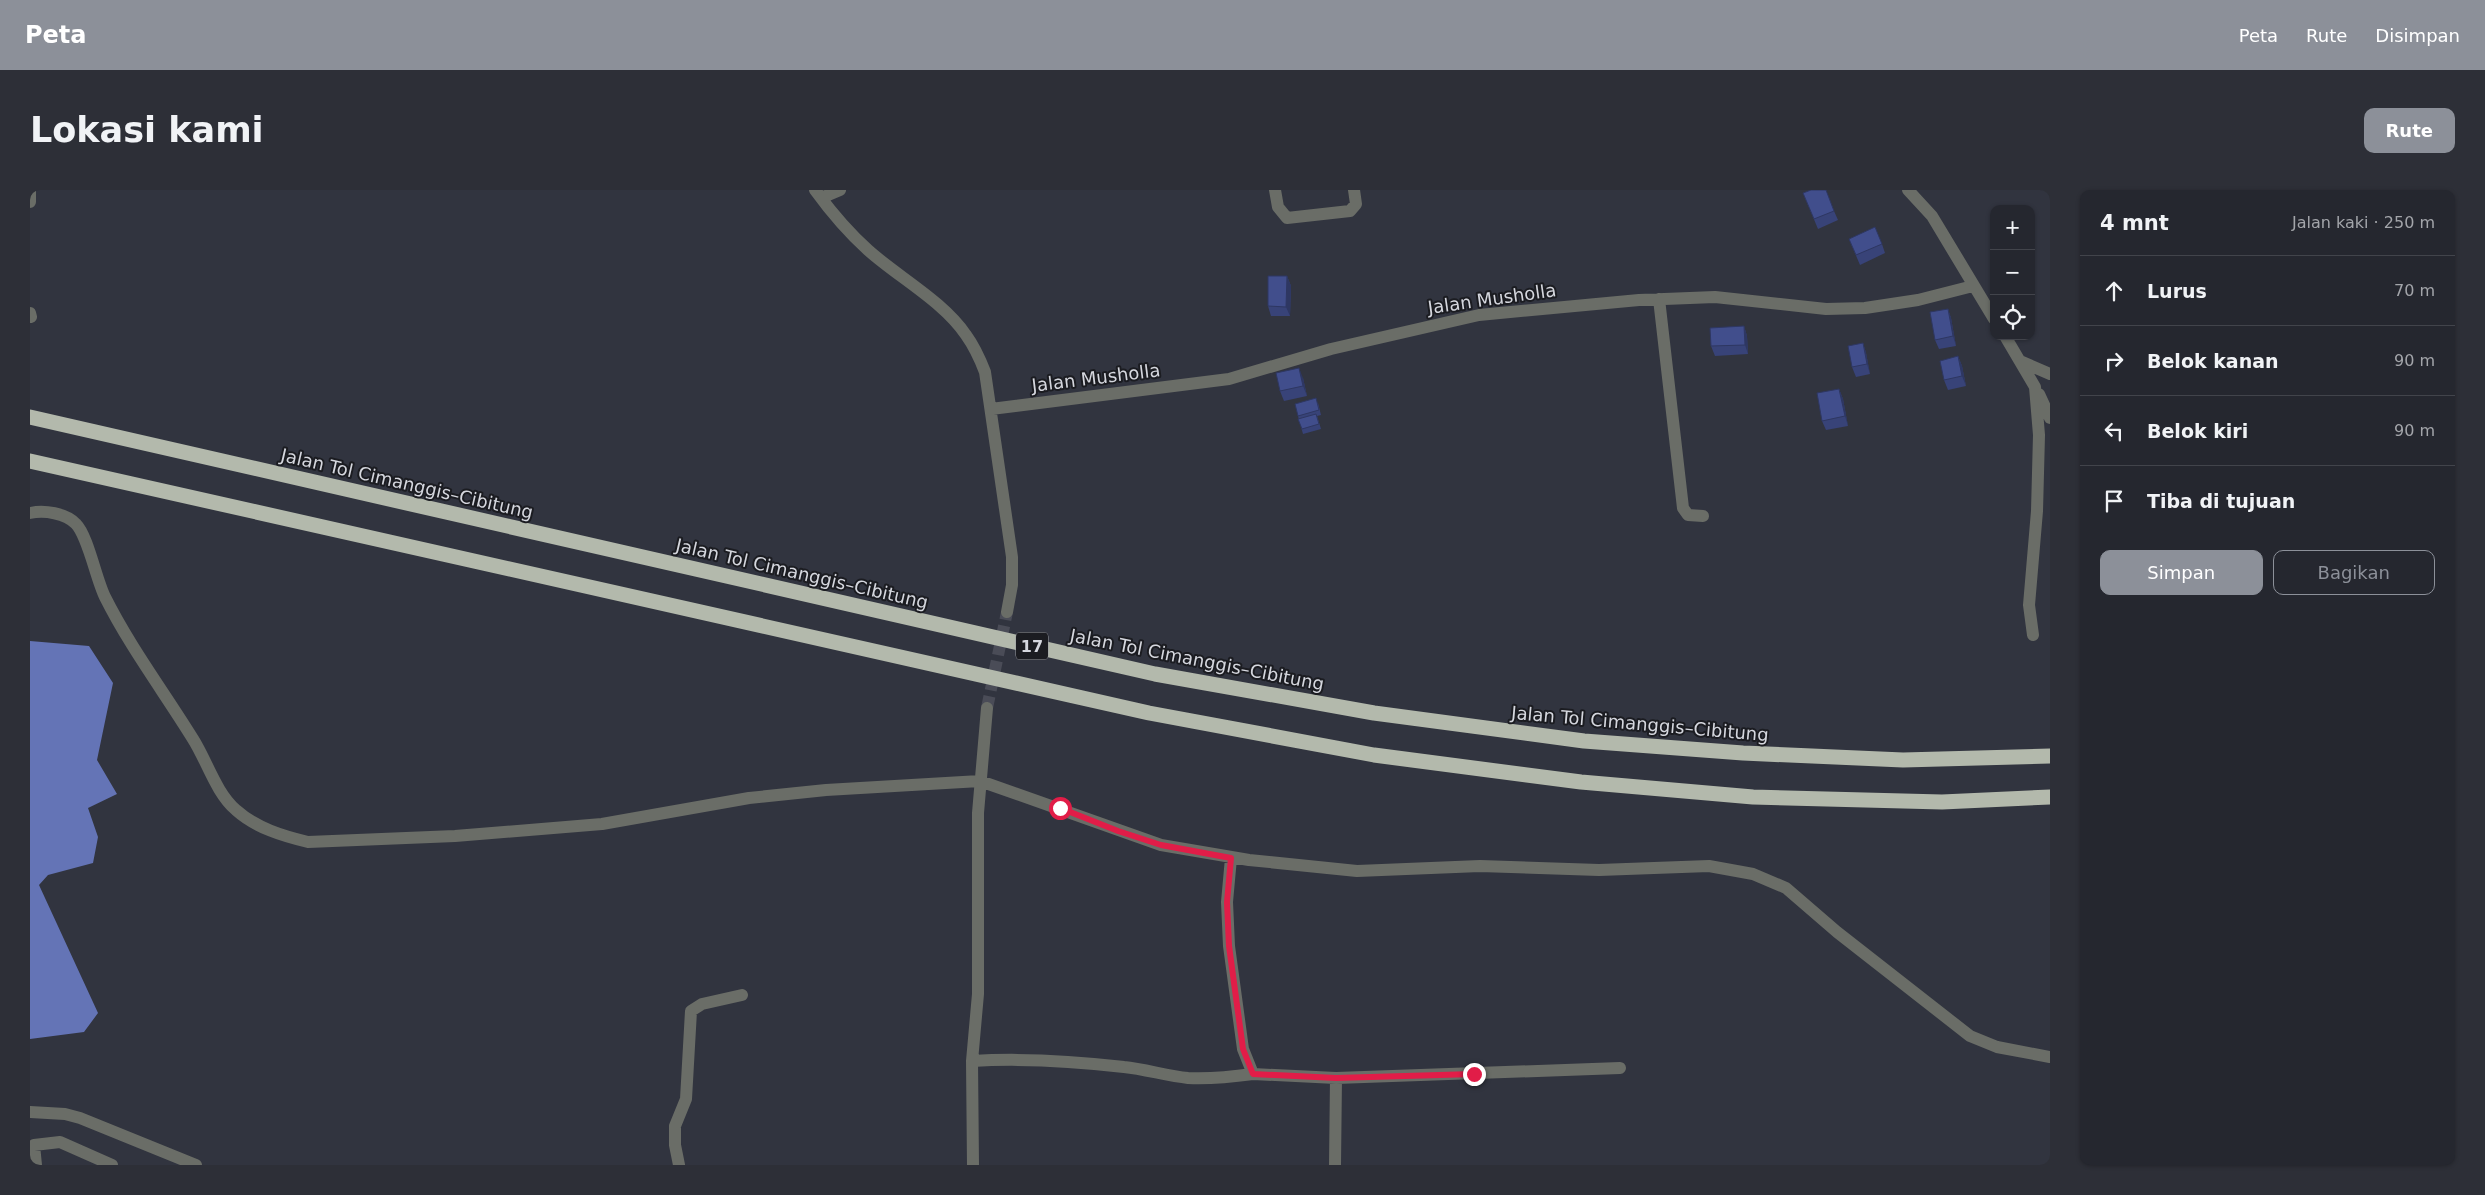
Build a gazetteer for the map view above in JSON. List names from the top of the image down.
{
  "streets": {
    "highway": ["Jalan Tol Cimanggis–Cibitung", "17"],
    "street": ["Jalan Musholla"]
  },
  "page": {
    "header": "Peta",
    "nav": ["Peta", "Rute", "Disimpan"],
    "buttons": [
      "Rute",
      ["Simpan", "Bagikan"]
    ],
    "title": "Lokasi kami",
    "heading": ["4 mnt", "Jalan kaki · 250 m"],
    "map_buttons": ["+", "−"],
    "list": [
      ["Lurus", "70 m"],
      ["Belok kanan", "90 m"],
      ["Belok kiri", "90 m"],
      "Tiba di tujuan"
    ]
  }
}
